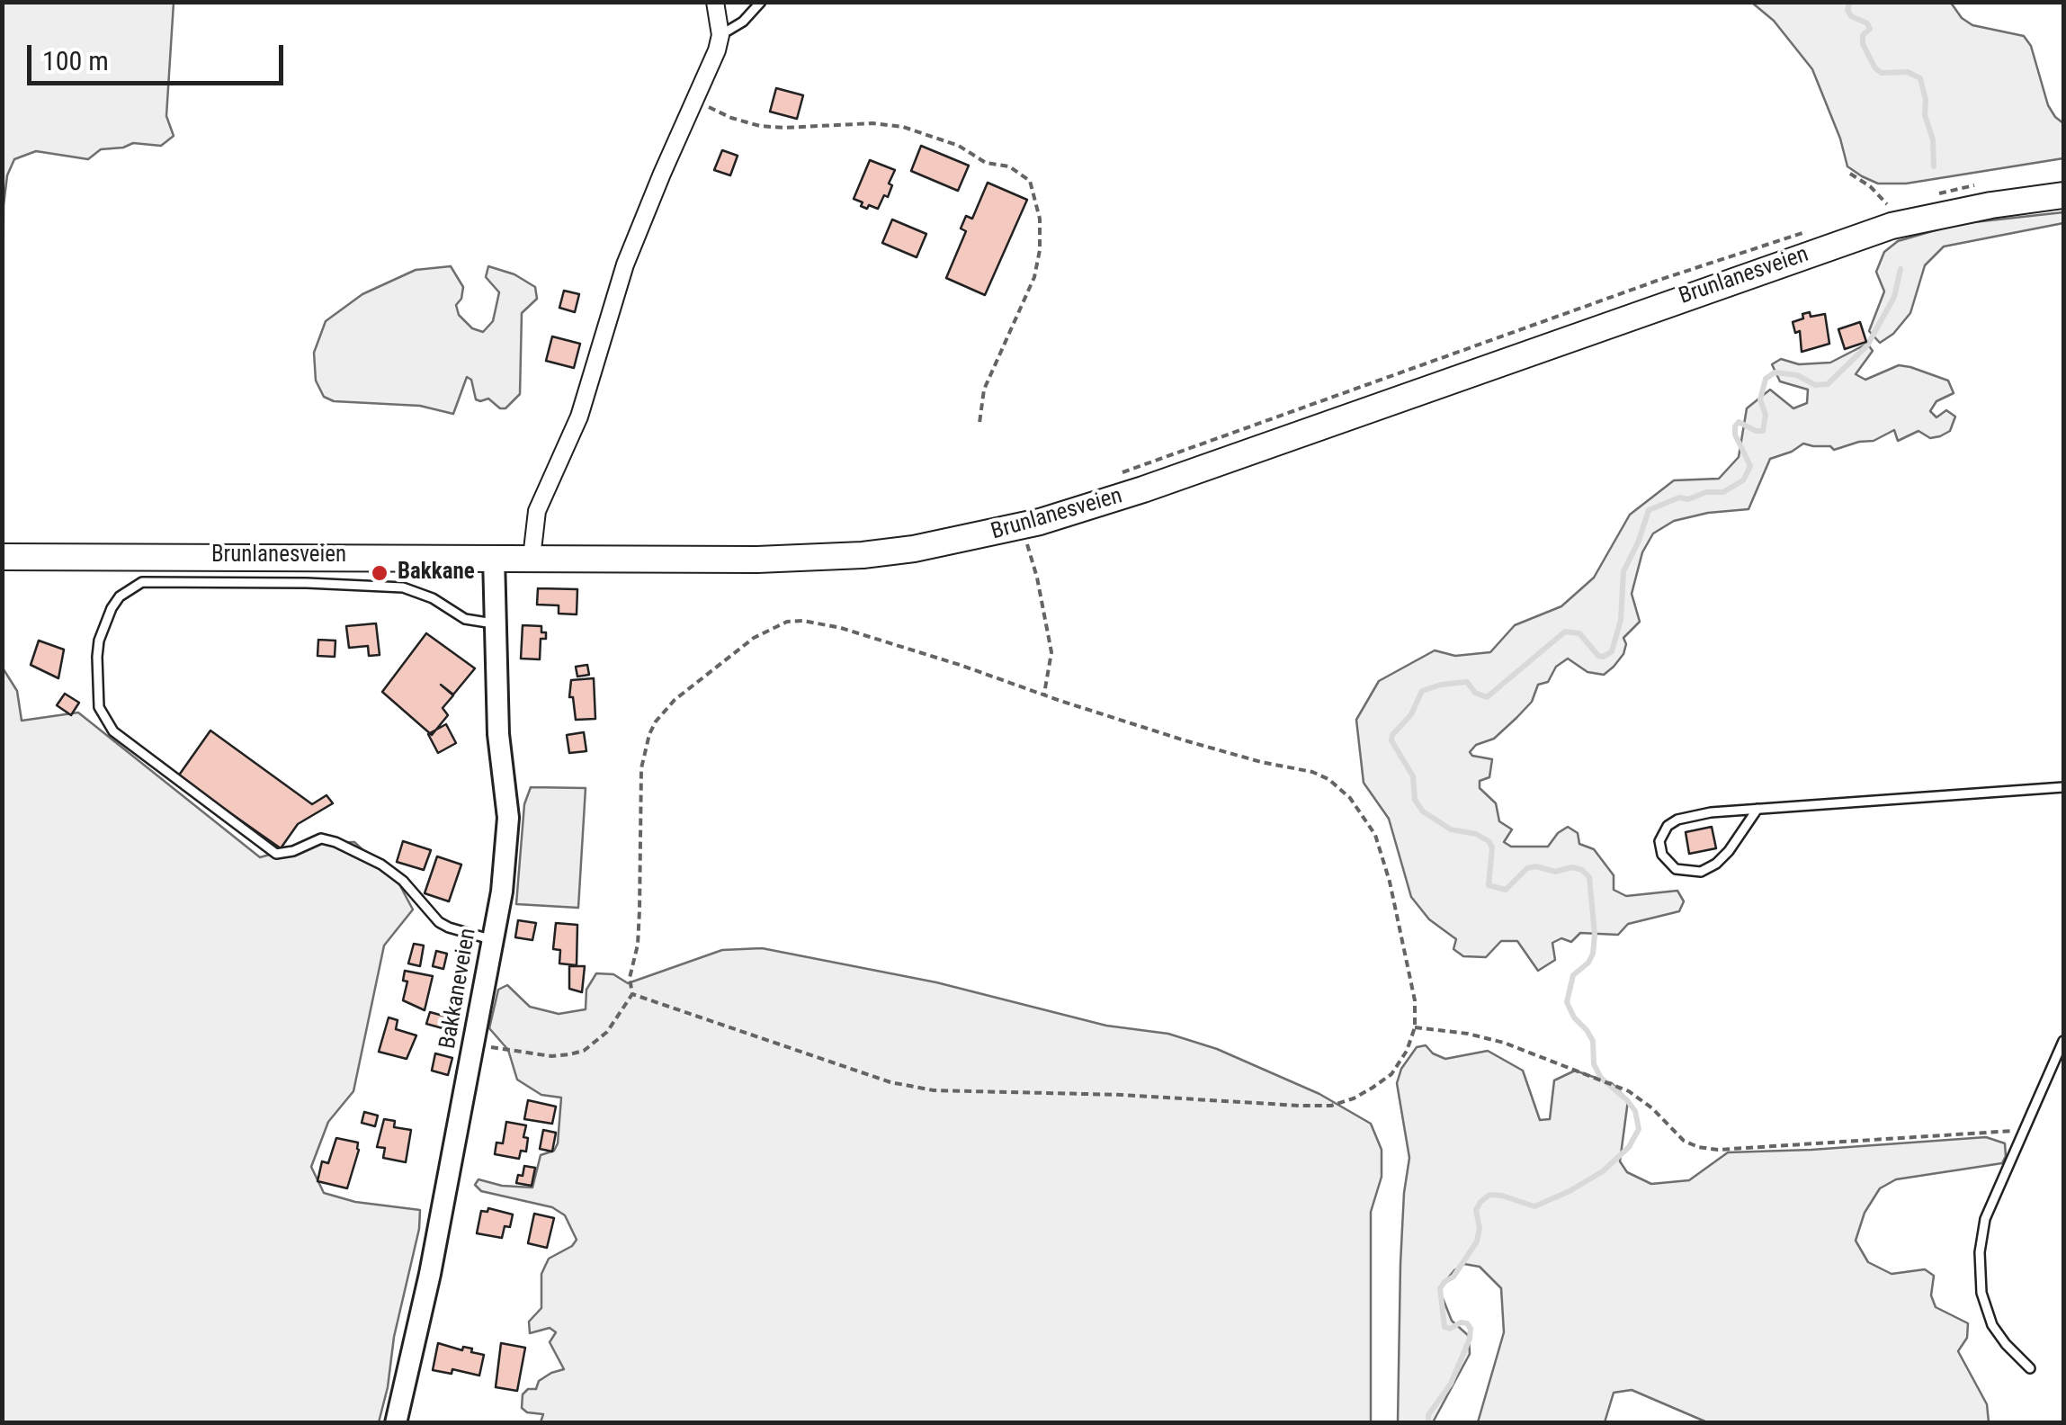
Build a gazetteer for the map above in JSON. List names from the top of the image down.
{
  "streets": {
    "main road": ["Brunlanesveien"],
    "street": ["Bakkaneveien"]
  },
  "crossings": [
    ["Brunlanesveien", "Bakkaneveien"]
  ],
  "places": ["Bakkane"],
  "scale_bar": "100 m"
}
